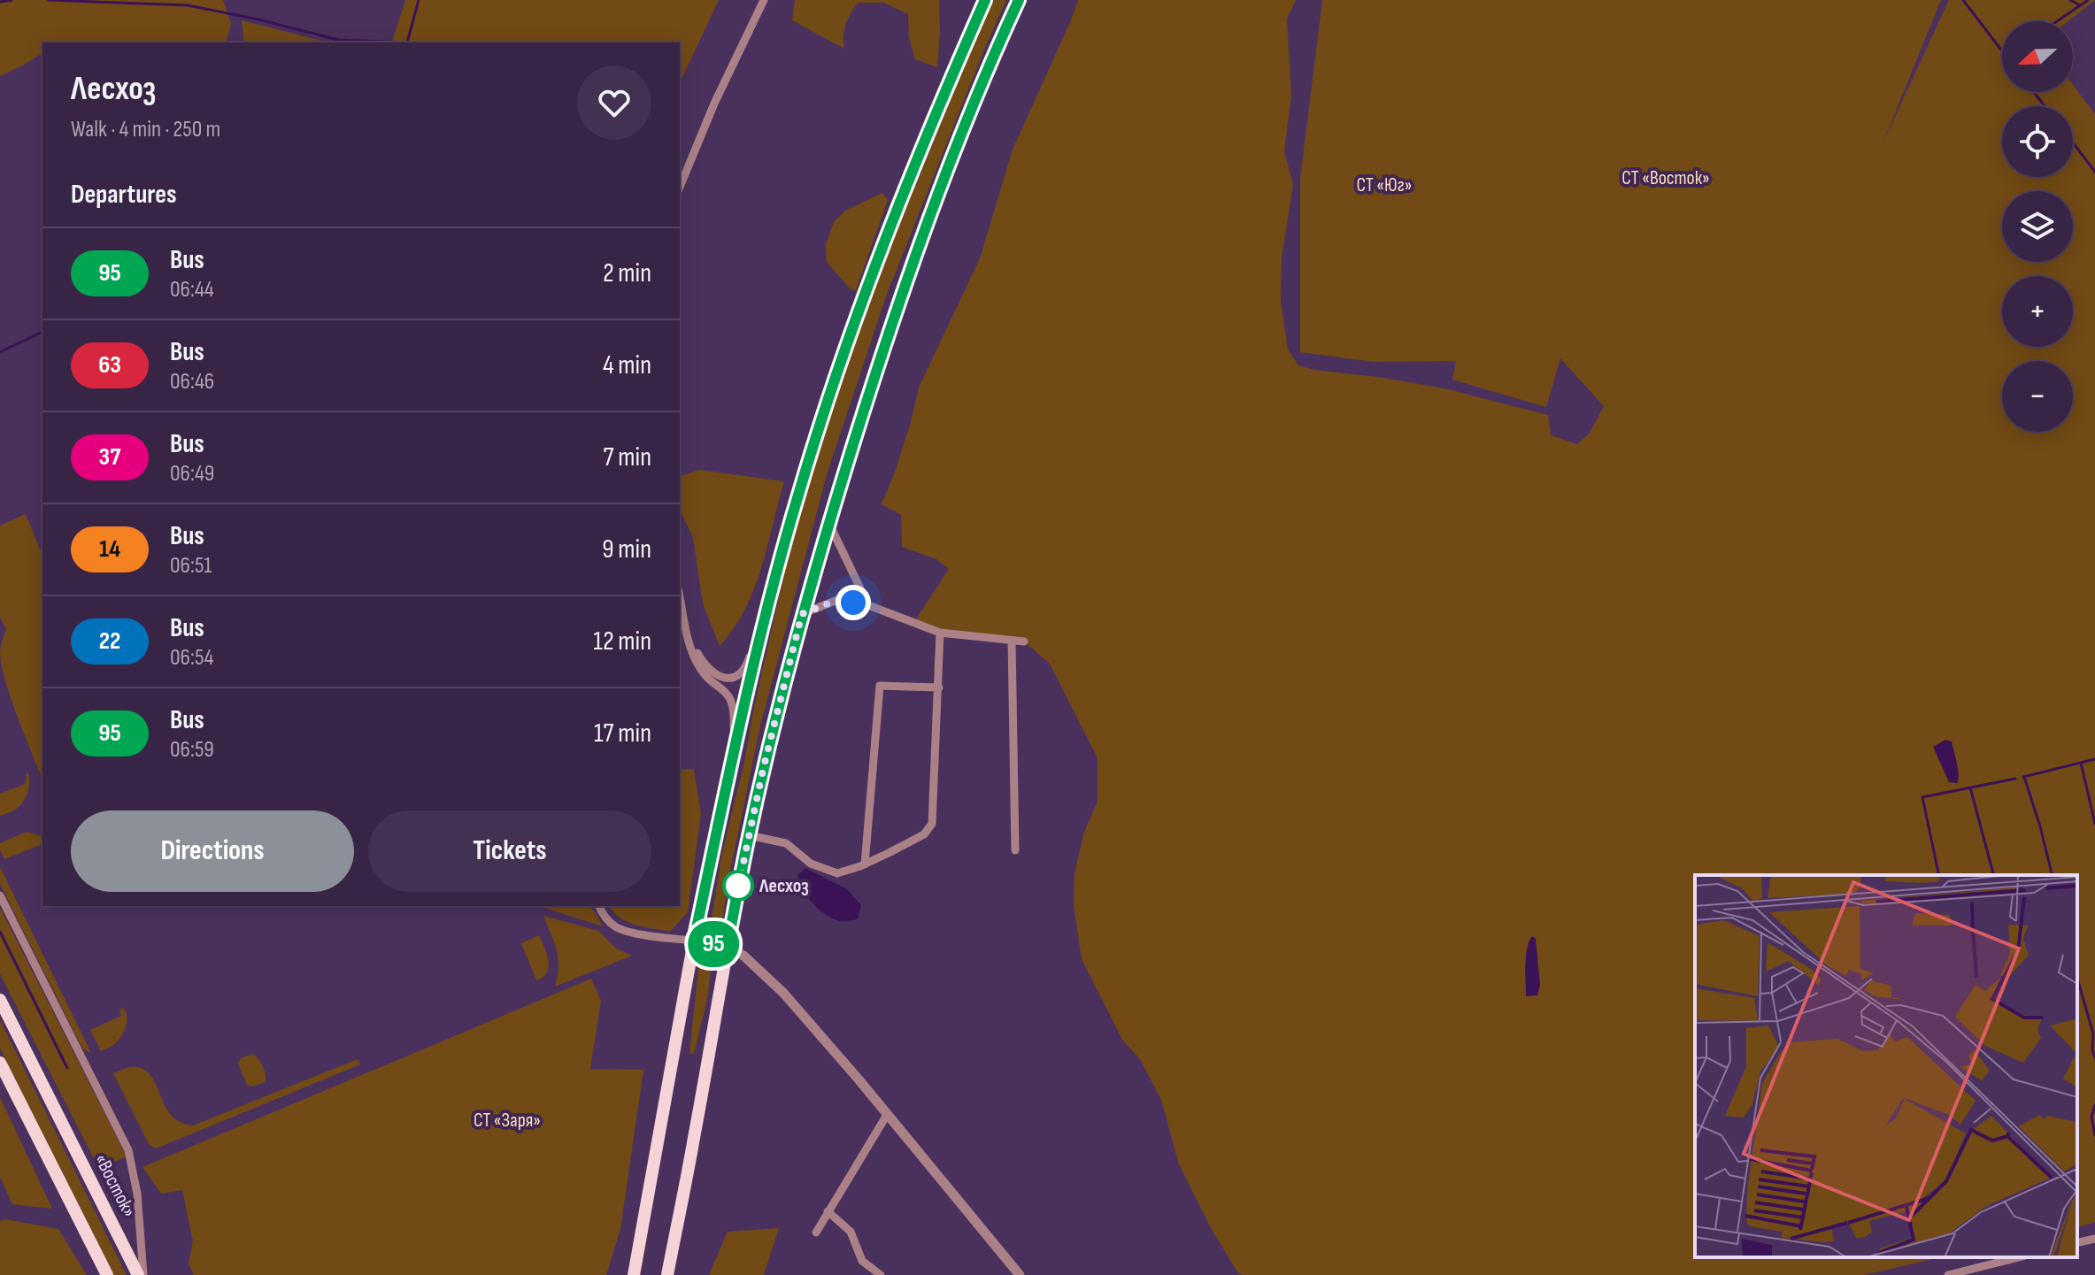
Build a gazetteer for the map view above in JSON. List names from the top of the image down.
{
  "streets": {
    "main road": ["«Восток»"]
  },
  "parks": ["СТ «Восток»", "СТ «Юг»", "СТ «Заря»"],
  "places": ["Лесхоз"],
  "lines": ["bus line 95"],
  "north": "left",
  "page": {
    "on_map": "95",
    "map_buttons": ["+", "−"],
    "heading": [
      ["Лесхоз", "Walk · 4 min · 250 m"],
      "Departures"
    ],
    "list": [
      {
        "mark": "95",
        "name": "Bus",
        "note": "06:44",
        "value": "2 min"
      },
      {
        "mark": "63",
        "name": "Bus",
        "note": "06:46",
        "value": "4 min"
      },
      {
        "mark": "37",
        "name": "Bus",
        "note": "06:49",
        "value": "7 min"
      },
      {
        "mark": "14",
        "name": "Bus",
        "note": "06:51",
        "value": "9 min"
      },
      {
        "mark": "22",
        "name": "Bus",
        "note": "06:54",
        "value": "12 min"
      },
      {
        "mark": "95",
        "name": "Bus",
        "note": "06:59",
        "value": "17 min"
      }
    ],
    "buttons": ["Directions", "Tickets"]
  }
}
